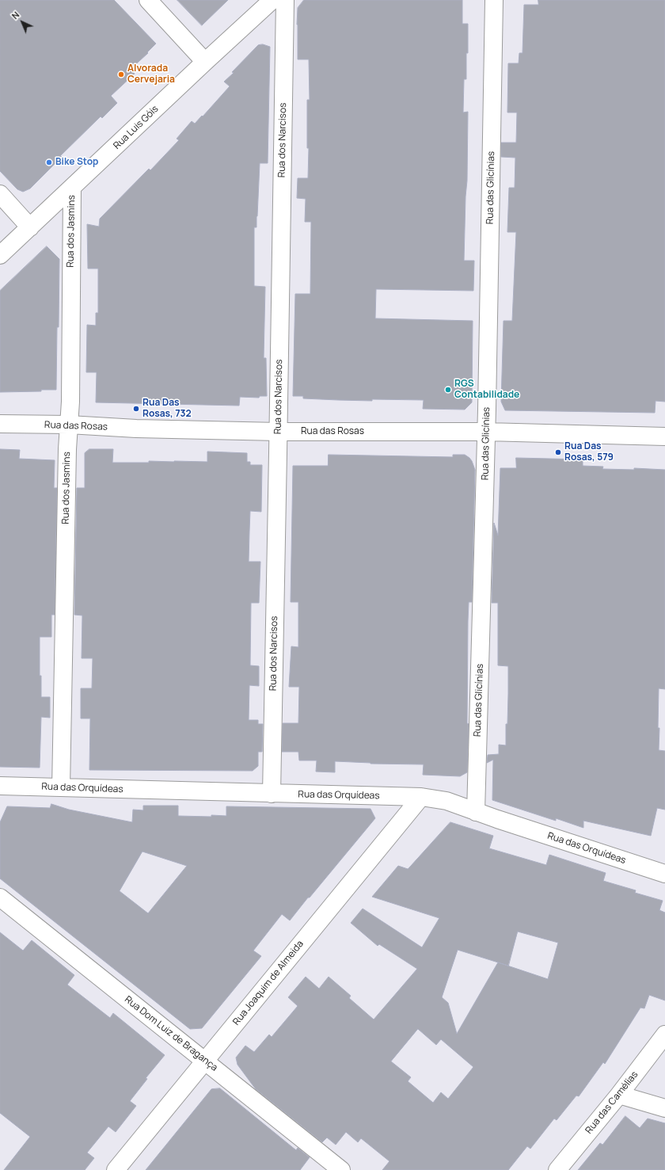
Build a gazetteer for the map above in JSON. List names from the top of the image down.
{
  "streets": {
    "street": [
      "Rua Luis Góis",
      "Rua dos Narcisos",
      "Rua das Glicínias",
      "Rua dos Jasmins",
      "Rua das Rosas",
      "Rua das Orquídeas",
      "Rua Joaquim de Almeida",
      "Rua Dom Luiz de Bragança",
      "Rua das Camélias"
    ]
  },
  "crossings": [
    ["Rua Luis Góis", "Rua dos Jasmins"],
    ["Rua dos Narcisos", "Rua das Rosas"],
    ["Rua dos Narcisos", "Rua das Orquídeas"],
    ["Rua das Glicínias", "Rua das Rosas"],
    ["Rua das Glicínias", "Rua das Orquídeas"],
    ["Rua dos Jasmins", "Rua das Rosas"],
    ["Rua dos Jasmins", "Rua das Orquídeas"],
    ["Rua das Orquídeas", "Rua Joaquim de Almeida"],
    ["Rua Joaquim de Almeida", "Rua Dom Luiz de Bragança"]
  ],
  "places": [
    "Alvorada Cervejaria",
    "Bike Stop",
    "RGS Contabilidade",
    "Rua Das Rosas, 732",
    "Rua Das Rosas, 579"
  ],
  "north": "top left"
}
